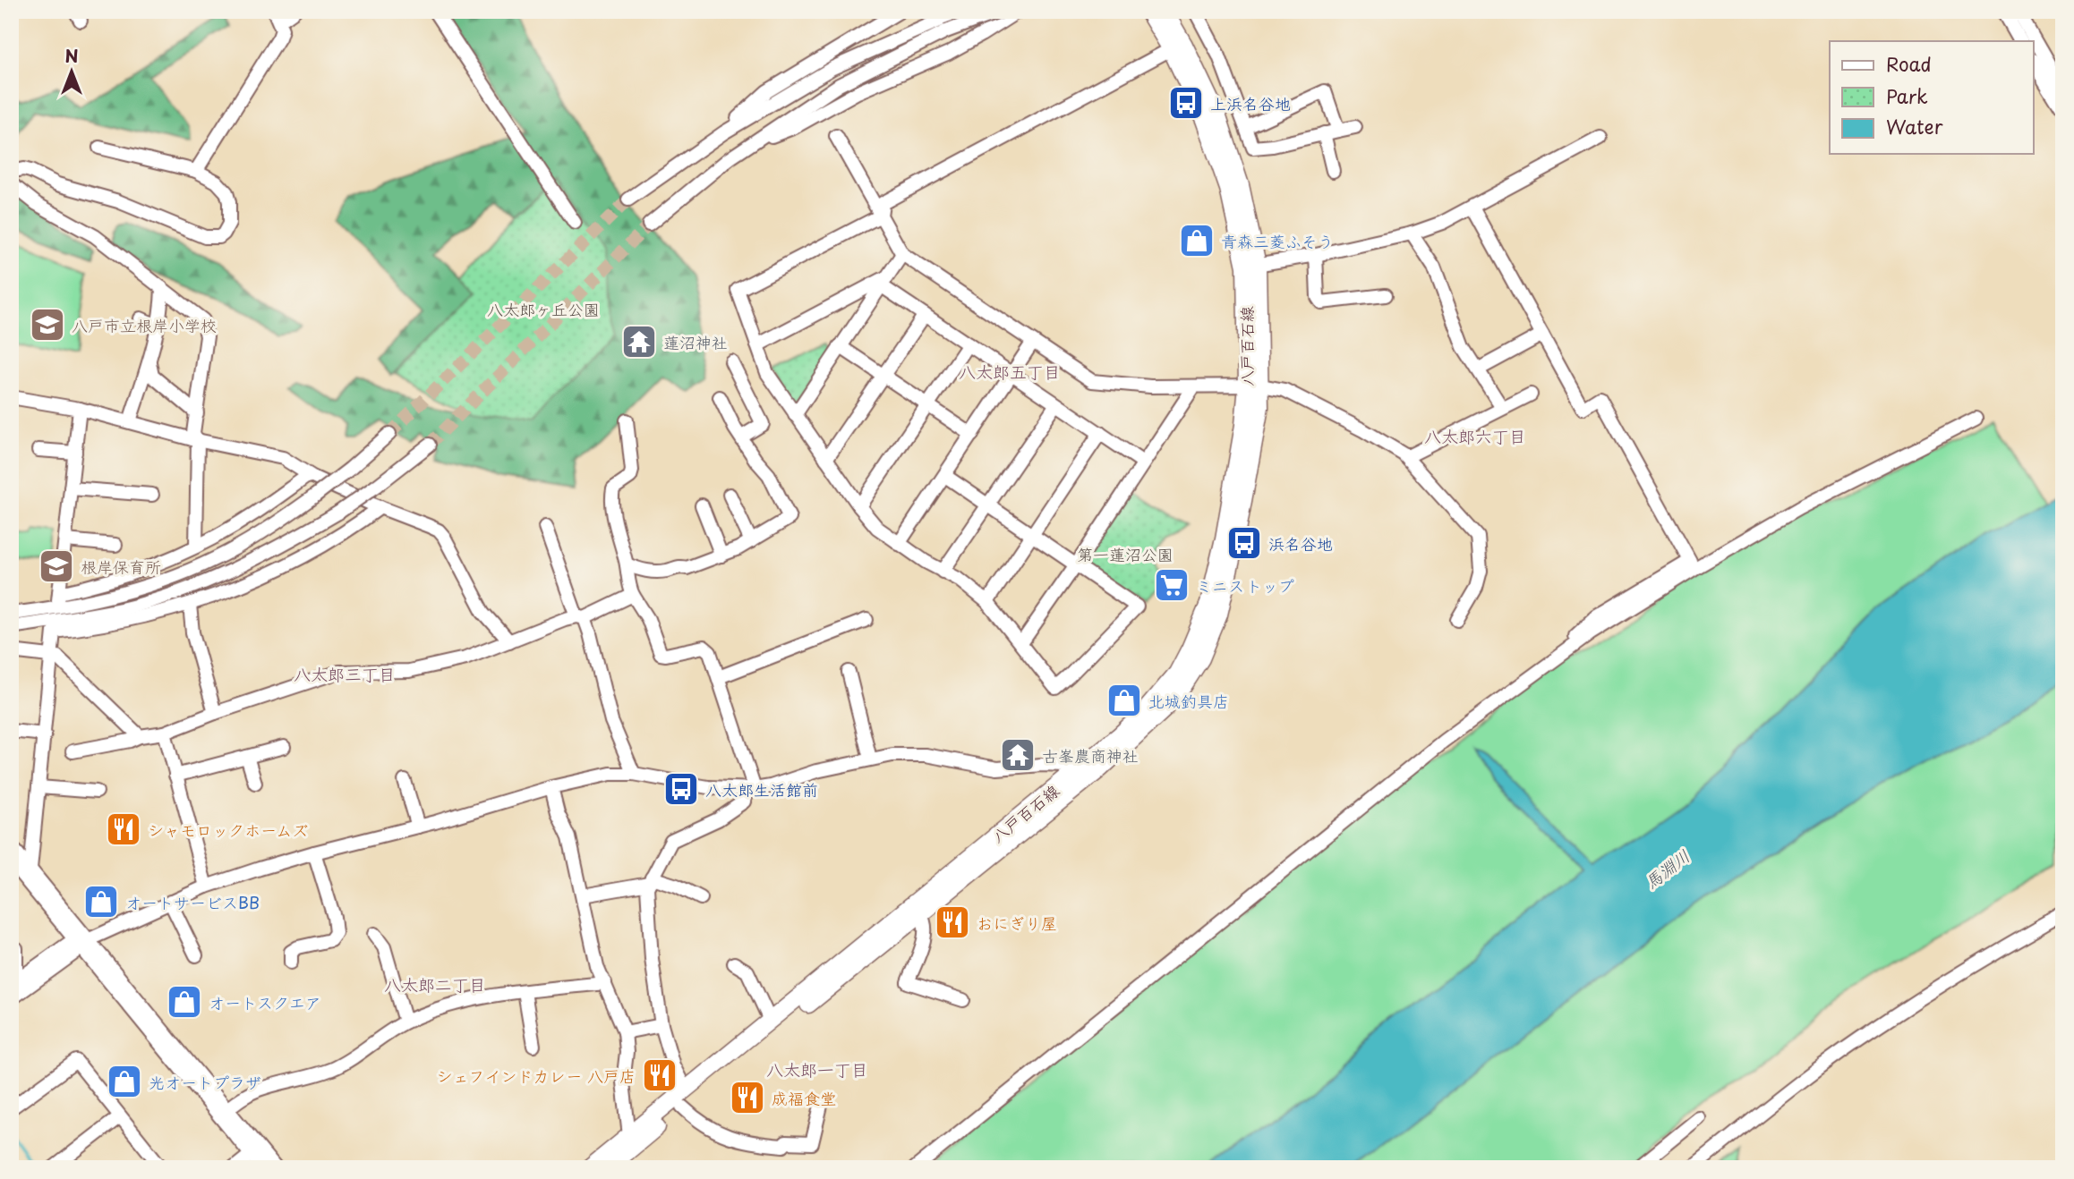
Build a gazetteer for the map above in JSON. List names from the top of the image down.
{
  "streets": {
    "main road": ["八戸百石線"]
  },
  "districts": [
    "八太郎五丁目",
    "八太郎六丁目",
    "八太郎三丁目",
    "八太郎二丁目",
    "八太郎一丁目"
  ],
  "water": ["馬淵川"],
  "parks": ["八太郎ヶ丘公園", "第一蓮沼公園"],
  "places": {
    "bus stop": ["上浜名谷地", "浜名谷地", "八太郎生活館前"],
    "shop": [
      "青森三菱ふそう",
      "北城釣具店",
      "オートサービスBB",
      "オートスクエア",
      "光オートプラザ"
    ],
    "school or university": ["八戸市立根岸小学校", "根岸保育所"],
    "temple": ["蓮沼神社", "古峯農商神社"],
    "supermarket": ["ミニストップ"],
    "restaurant": [
      "シャモロックホームズ",
      "おにぎり屋",
      "シェフインドカレー 八戸店",
      "成福食堂"
    ]
  },
  "legend": ["Road", "Park", "Water"],
  "north": "top"
}
